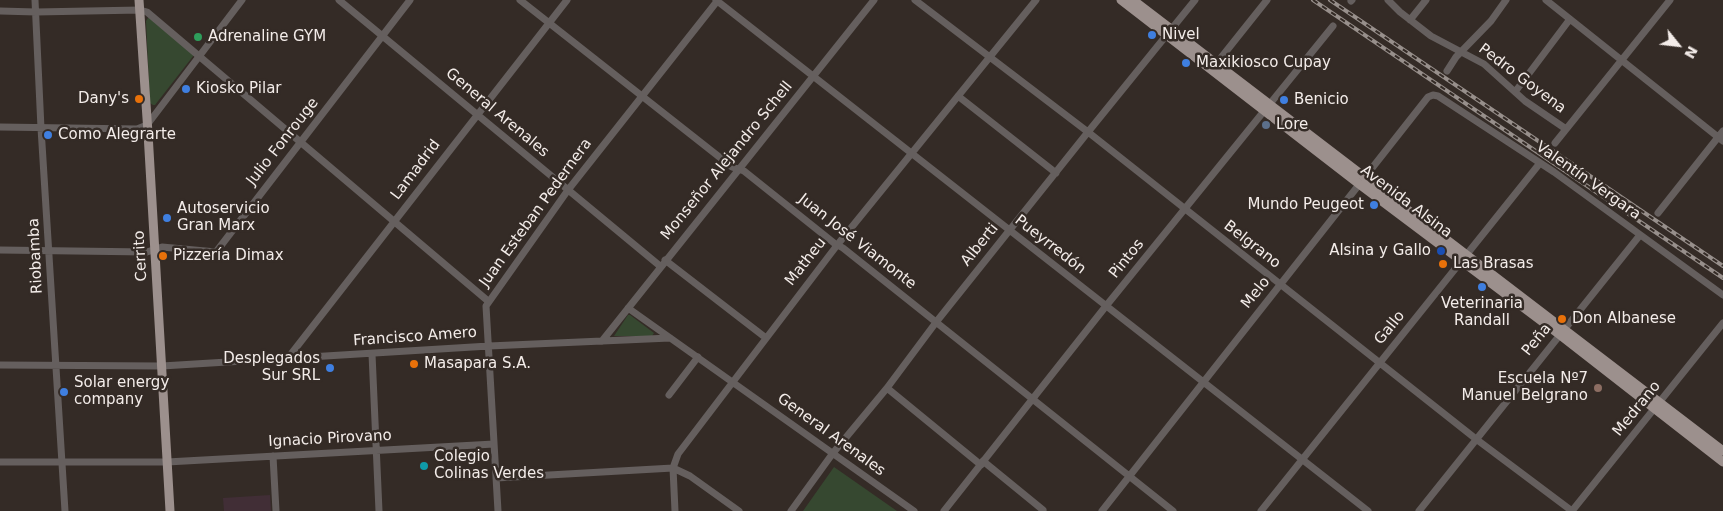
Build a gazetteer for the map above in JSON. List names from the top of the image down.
{
  "streets": {
    "main road": ["Avenida Alsina", "Cerrito"],
    "street": [
      "Pedro Goyena",
      "General Arenales",
      "Julio Fonrouge",
      "Monseñor Alejandro Schell",
      "Lamadrid",
      "Valentín Vergara",
      "Juan Esteban Pedernera",
      "Juan José Viamonte",
      "Alberti",
      "Pueyrredón",
      "Belgrano",
      "Riobamba",
      "Pintos",
      "Matheu",
      "Melo",
      "Gallo",
      "Francisco Amero",
      "Peña",
      "Medrano",
      "Ignacio Pirovano"
    ]
  },
  "crossings": [
    ["General Arenales", "Julio Fonrouge"],
    ["General Arenales", "Monseñor Alejandro Schell"],
    ["General Arenales", "Lamadrid"],
    ["General Arenales", "Juan Esteban Pedernera"],
    ["General Arenales", "Alberti"],
    ["General Arenales", "Matheu"],
    ["Julio Fonrouge", "Cerrito"],
    ["Monseñor Alejandro Schell", "Juan José Viamonte"],
    ["Monseñor Alejandro Schell", "Pueyrredón"],
    ["Monseñor Alejandro Schell", "Francisco Amero"],
    ["Lamadrid", "Juan José Viamonte"],
    ["Lamadrid", "Francisco Amero"],
    ["Valentín Vergara", "Melo"],
    ["Valentín Vergara", "Gallo"],
    ["Valentín Vergara", "Peña"],
    ["Avenida Alsina", "Alberti"],
    ["Avenida Alsina", "Pintos"],
    ["Avenida Alsina", "Melo"],
    ["Avenida Alsina", "Gallo"],
    ["Avenida Alsina", "Peña"],
    ["Avenida Alsina", "Medrano"],
    ["Juan Esteban Pedernera", "Juan José Viamonte"],
    ["Juan Esteban Pedernera", "Pueyrredón"],
    ["Juan Esteban Pedernera", "Francisco Amero"],
    ["Juan Esteban Pedernera", "Ignacio Pirovano"],
    ["Juan José Viamonte", "Alberti"],
    ["Juan José Viamonte", "Pintos"],
    ["Juan José Viamonte", "Matheu"],
    ["Juan José Viamonte", "Melo"],
    ["Alberti", "Pueyrredón"],
    ["Alberti", "Belgrano"],
    ["Pueyrredón", "Pintos"],
    ["Pueyrredón", "Matheu"],
    ["Pueyrredón", "Melo"],
    ["Pueyrredón", "Gallo"],
    ["Belgrano", "Pintos"],
    ["Belgrano", "Matheu"],
    ["Belgrano", "Melo"],
    ["Belgrano", "Gallo"],
    ["Belgrano", "Peña"],
    ["Belgrano", "Medrano"],
    ["Riobamba", "Francisco Amero"],
    ["Riobamba", "Ignacio Pirovano"],
    ["Cerrito", "Francisco Amero"],
    ["Cerrito", "Ignacio Pirovano"]
  ],
  "places": [
    "Nivel",
    "Adrenaline GYM",
    "Maxikiosco Cupay",
    "Kiosko Pilar",
    "Dany's",
    "Benicio",
    "Lore",
    "Como Alegrarte",
    "Mundo Peugeot",
    "Autoservicio Gran Marx",
    "Alsina y Gallo",
    "Pizzería Dimax",
    "Las Brasas",
    "Veterinaria Randall",
    "Don Albanese",
    "Masapara S.A.",
    "Desplegados Sur SRL",
    "Escuela Nº7 Manuel Belgrano",
    "Solar energy company",
    "Colegio Colinas Verdes"
  ],
  "north": "bottom right"
}
